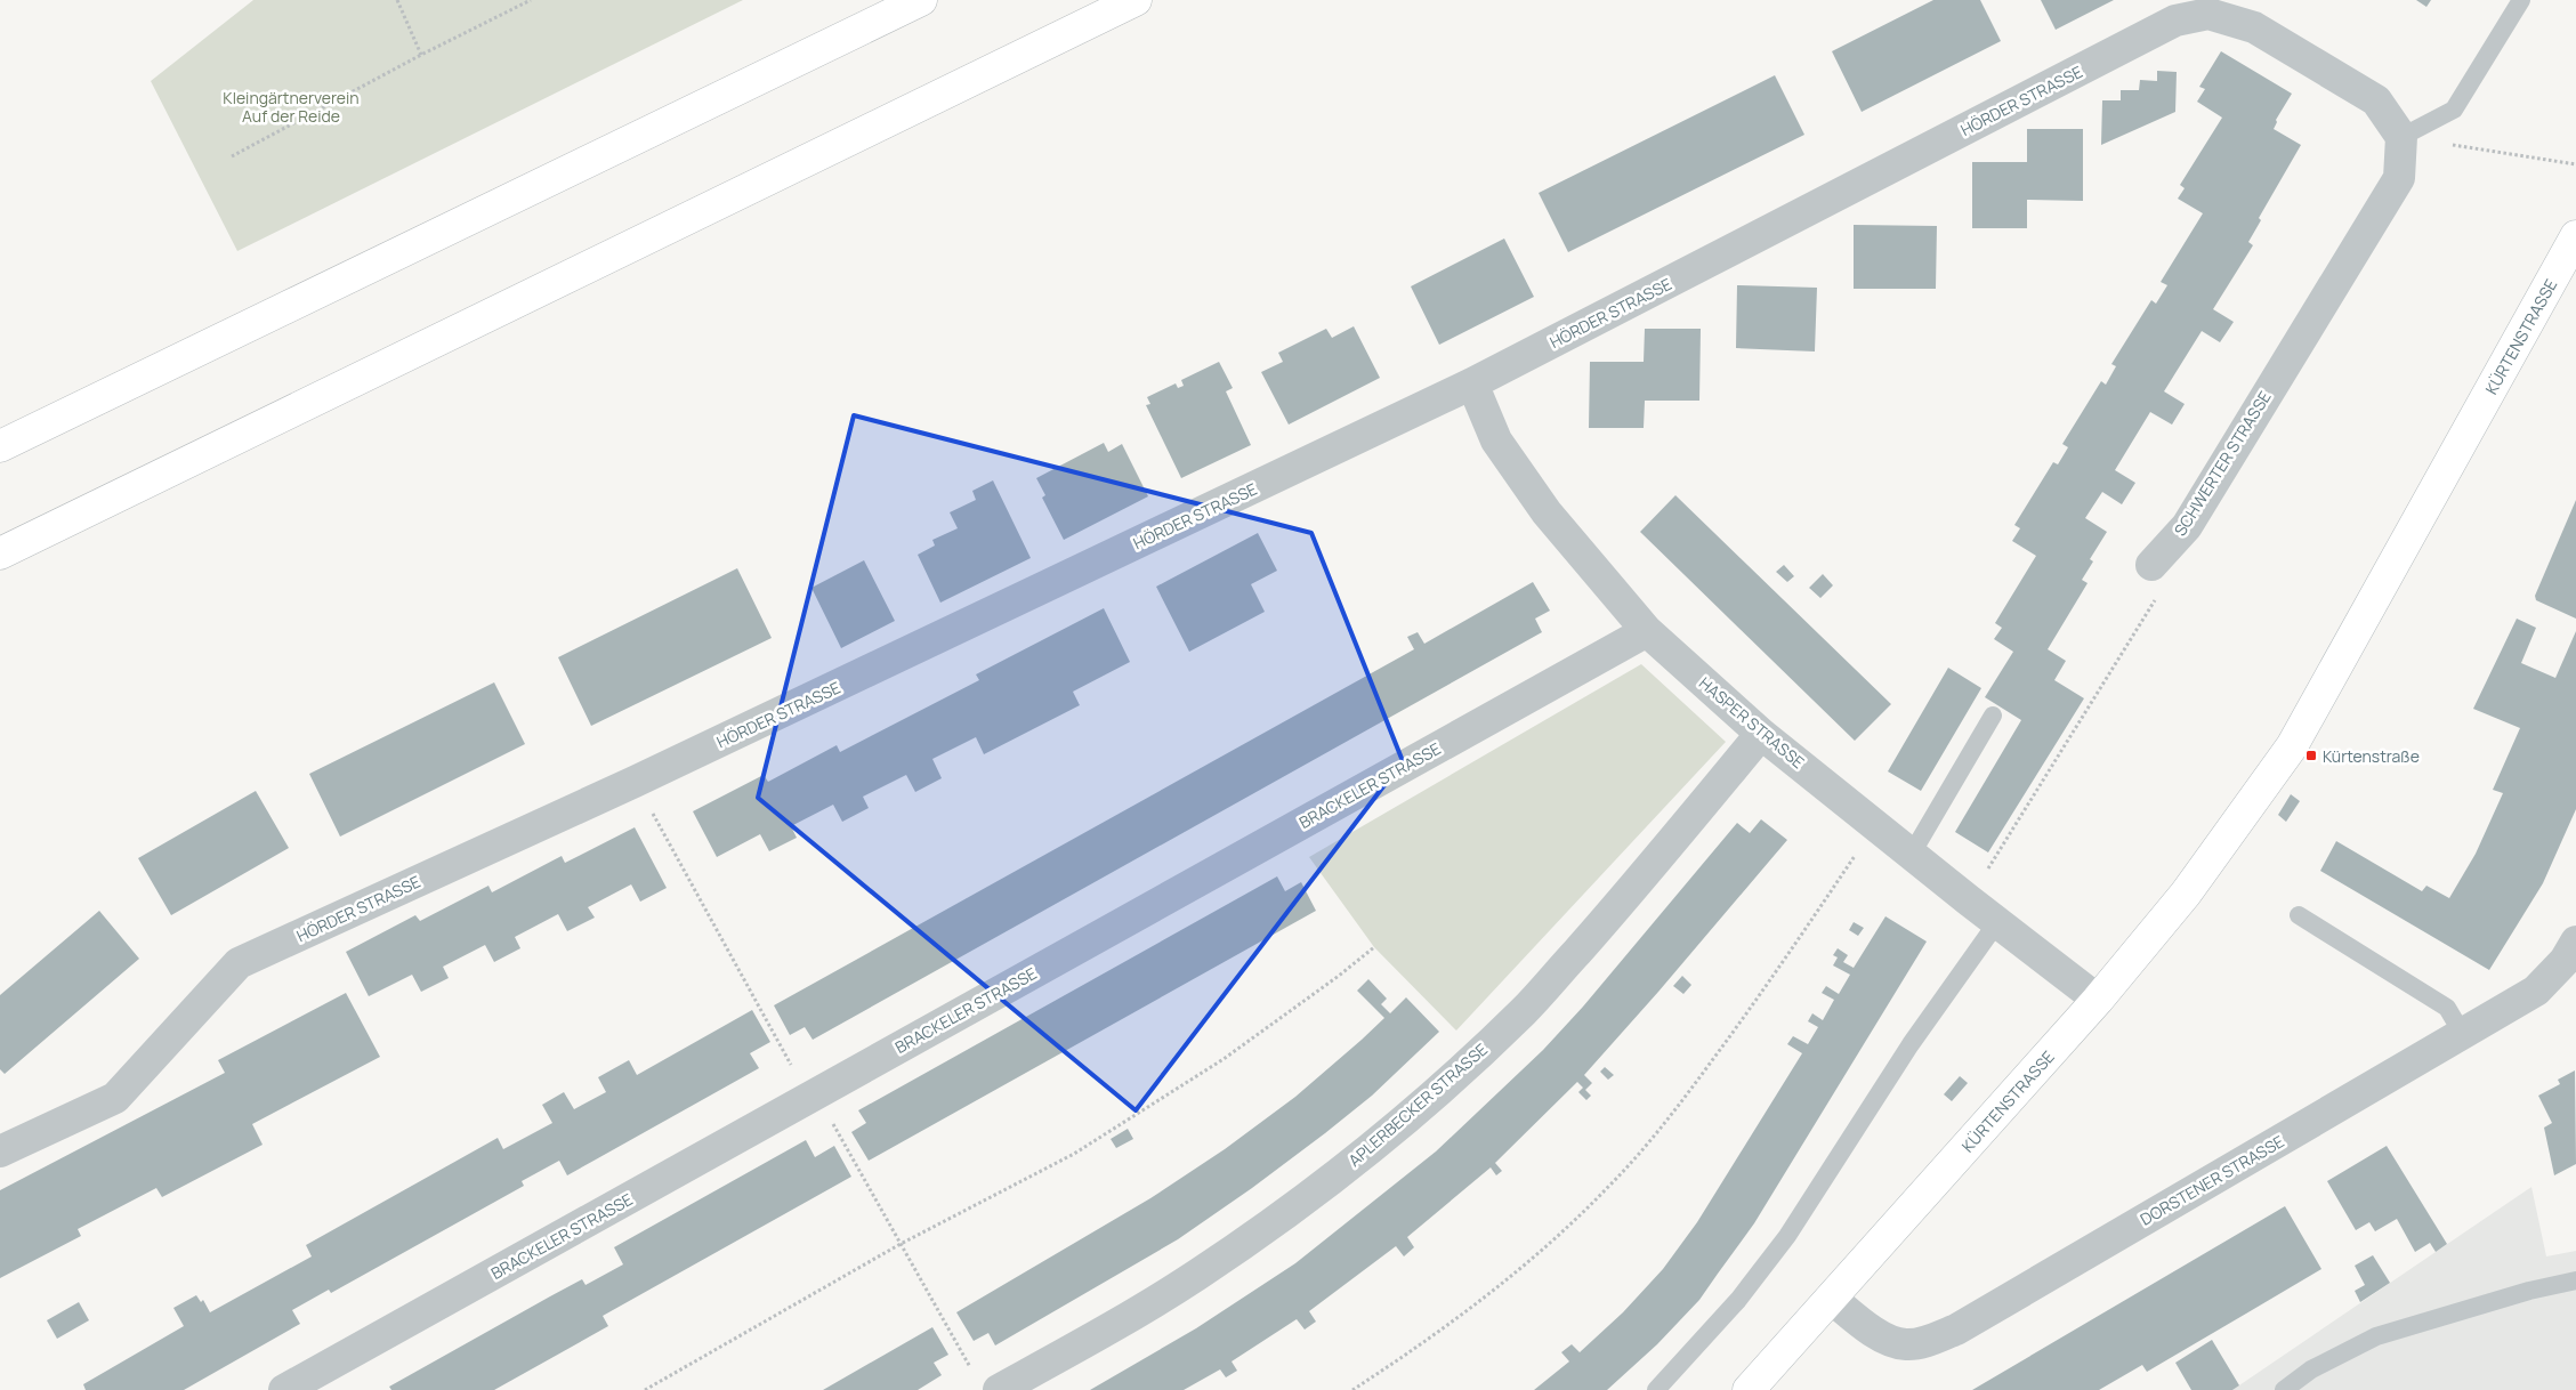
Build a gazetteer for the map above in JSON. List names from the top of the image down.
{
  "streets": {
    "main road": ["KÜRTENSTRASSE"],
    "street": [
      "HÖRDER STRASSE",
      "SCHWERTER STRASSE",
      "HASPER STRASSE",
      "BRACKELER STRASSE",
      "APLERBECKER STRASSE",
      "DORSTENER STRASSE"
    ]
  },
  "crossings": [
    ["HÖRDER STRASSE", "SCHWERTER STRASSE"],
    ["HÖRDER STRASSE", "HASPER STRASSE"],
    ["KÜRTENSTRASSE", "HASPER STRASSE"],
    ["KÜRTENSTRASSE", "DORSTENER STRASSE"],
    ["HASPER STRASSE", "BRACKELER STRASSE"],
    ["HASPER STRASSE", "APLERBECKER STRASSE"]
  ],
  "parks": ["Kleingärtnerverein Auf der Reide"],
  "places": {
    "transit": ["Kürtenstraße"]
  }
}
